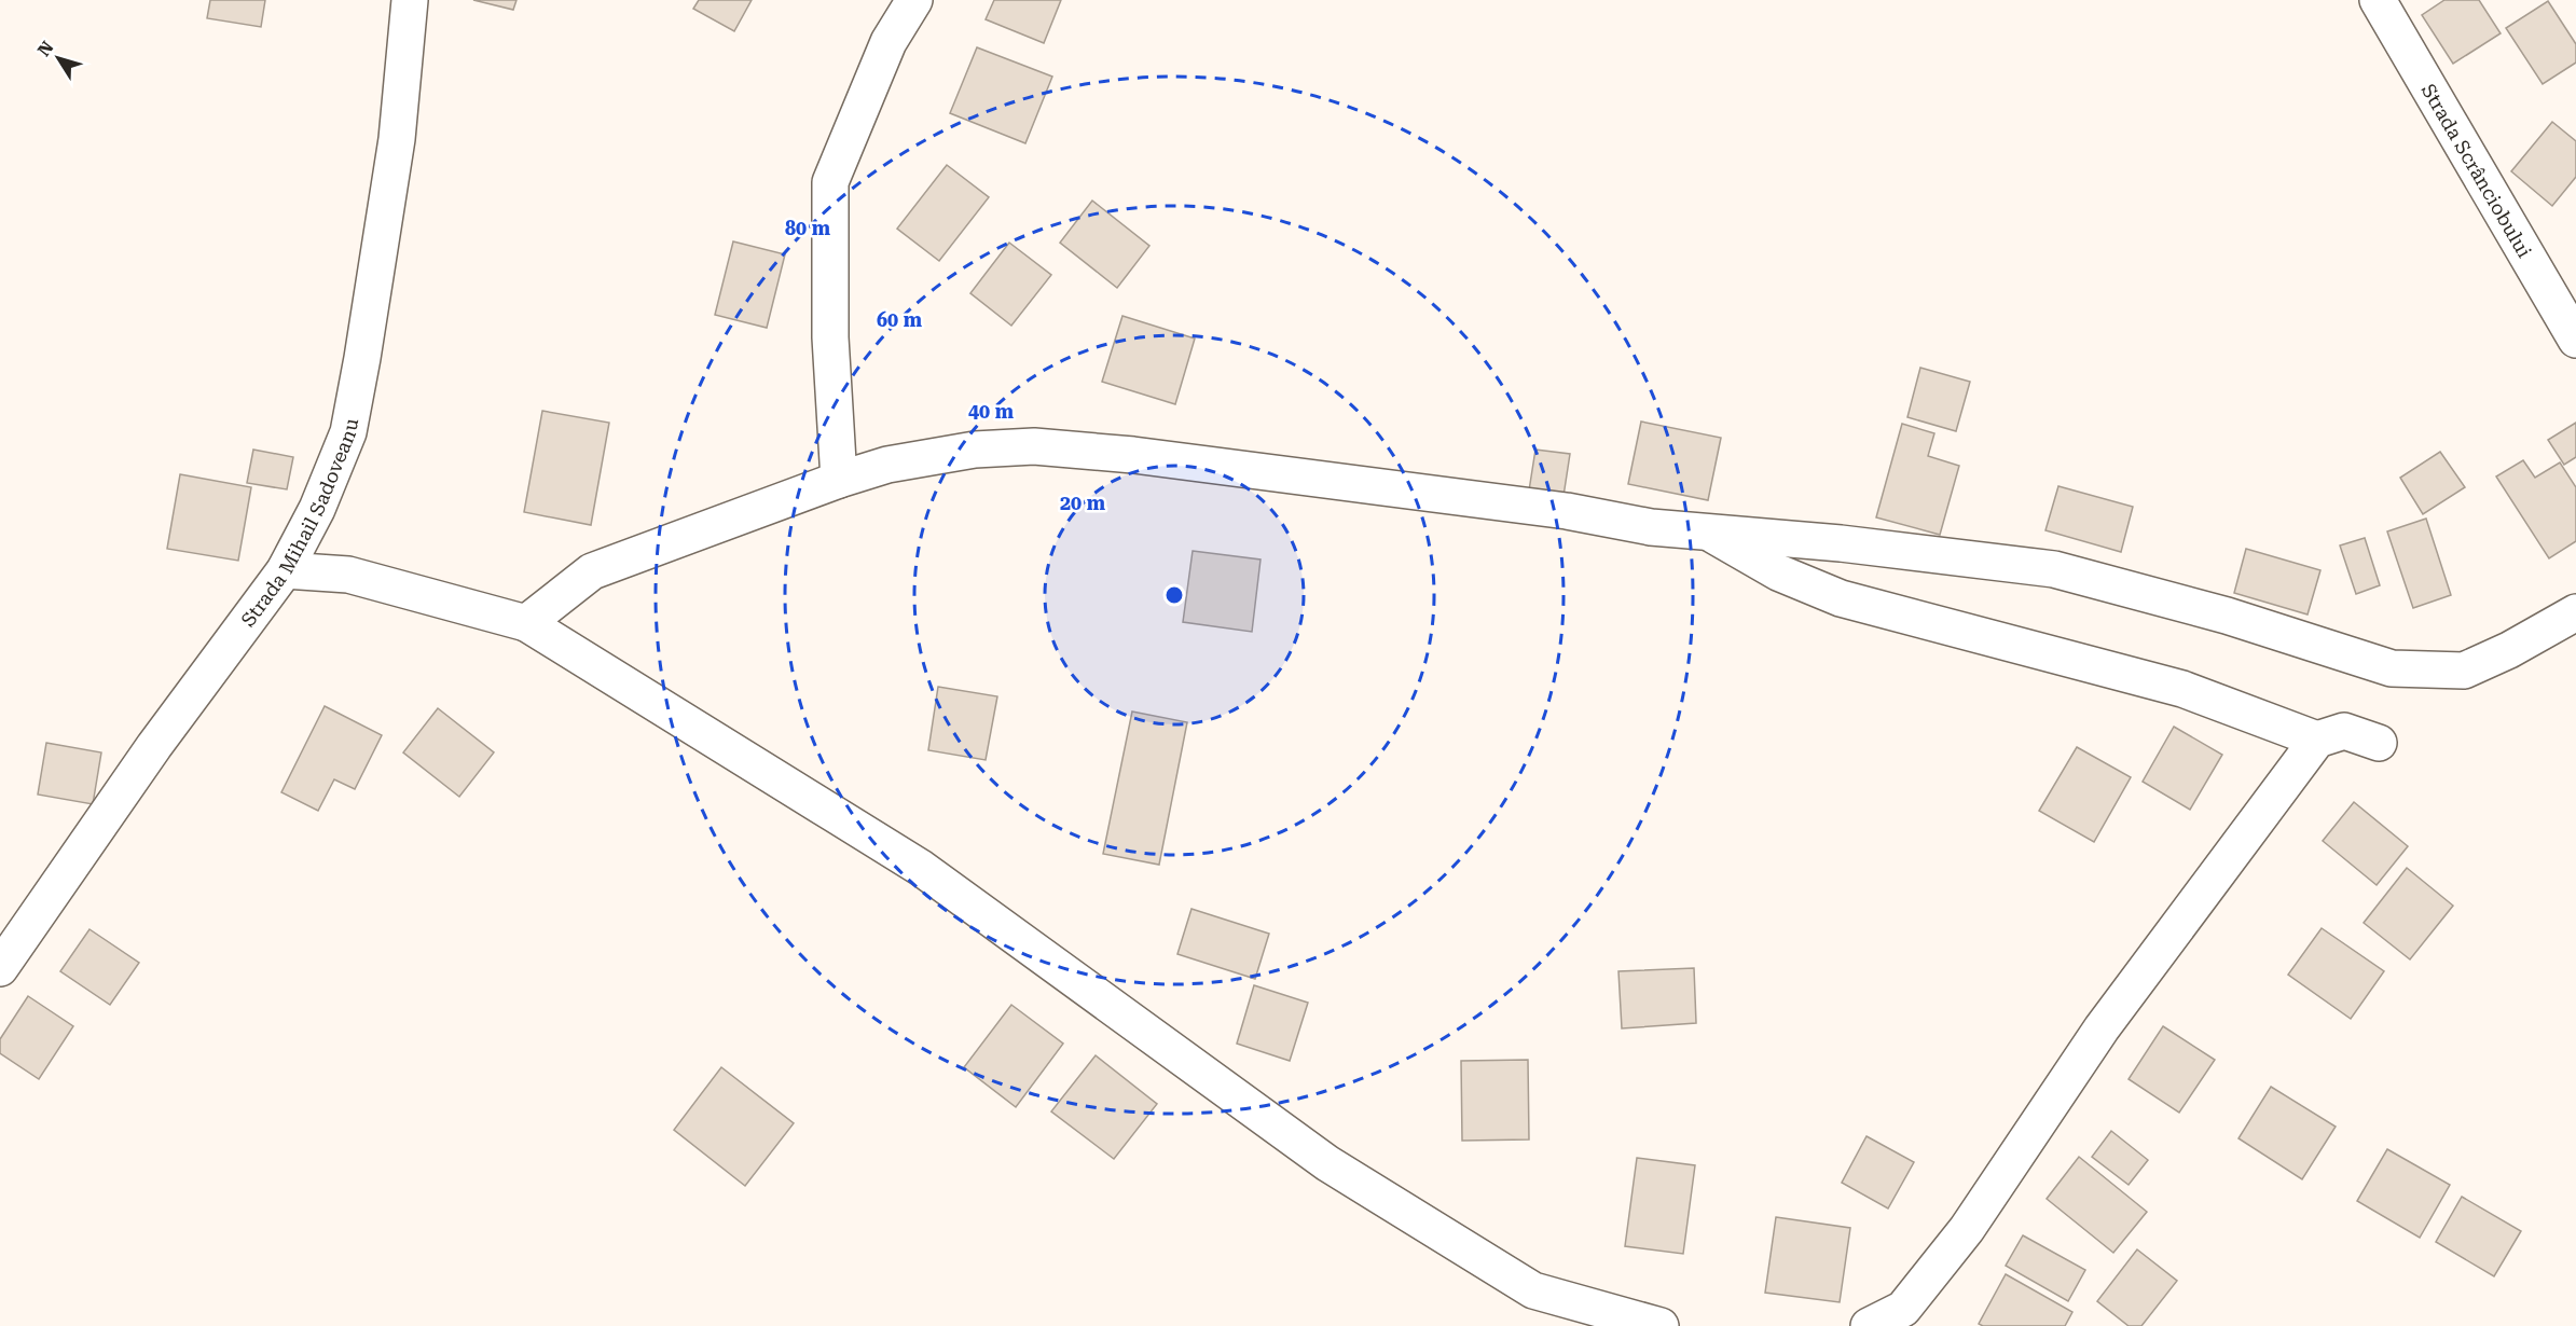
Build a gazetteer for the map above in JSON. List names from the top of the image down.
{
  "streets": {
    "street": ["Strada Scrânciobului", "Strada Mihail Sadoveanu"]
  },
  "north": "top left",
  "rings": [
    "80 m",
    "60 m",
    "40 m",
    "20 m"
  ]
}
